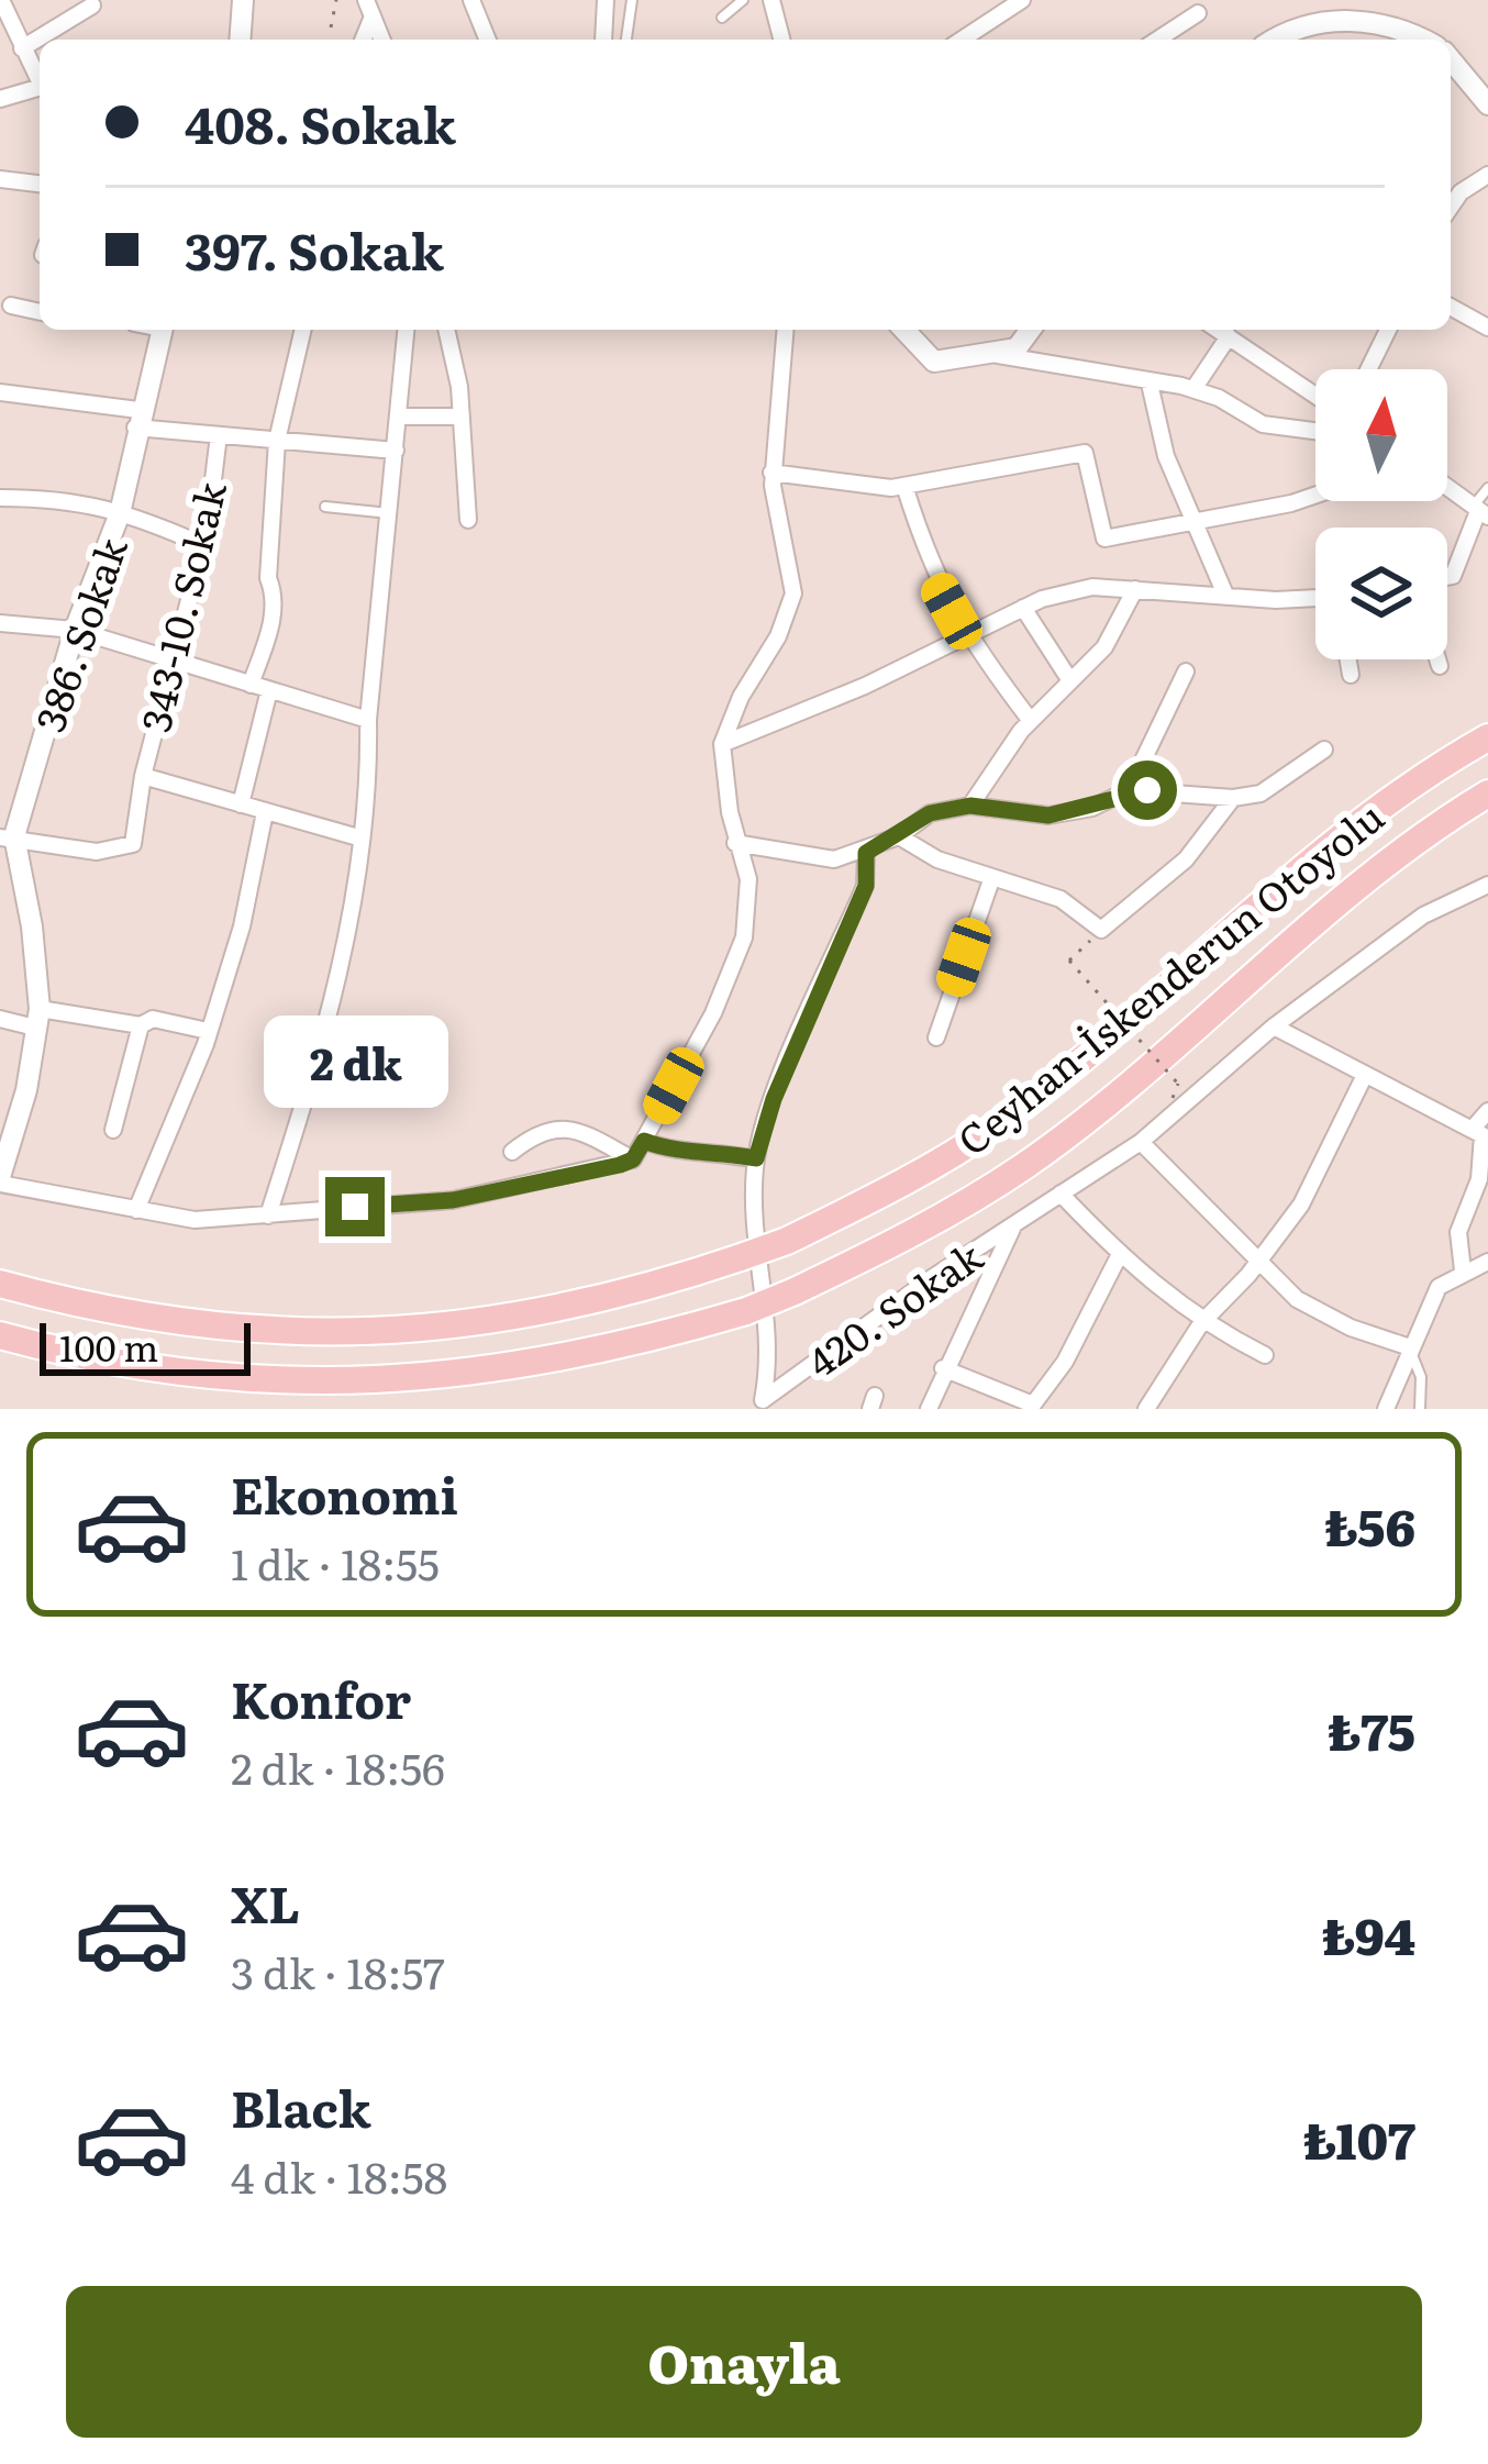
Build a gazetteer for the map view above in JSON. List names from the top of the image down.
{
  "streets": {
    "highway": ["Ceyhan-İskenderun Otoyolu"],
    "street": ["343-10. Sokak", "386. Sokak", "420. Sokak"]
  },
  "crossings": [
    ["343-10. Sokak", "386. Sokak"]
  ],
  "scale_bar": "100 m",
  "north": "top",
  "page": {
    "banner": ["408. Sokak", "397. Sokak"],
    "bubble": "2 dk",
    "scale": "100 m",
    "list": [
      {
        "name": "Ekonomi",
        "note": "1 dk · 18:55",
        "value": "₺56"
      },
      {
        "name": "Konfor",
        "note": "2 dk · 18:56",
        "value": "₺75"
      },
      {
        "name": "XL",
        "note": "3 dk · 18:57",
        "value": "₺94"
      },
      {
        "name": "Black",
        "note": "4 dk · 18:58",
        "value": "₺107"
      }
    ],
    "buttons": "Onayla"
  }
}
